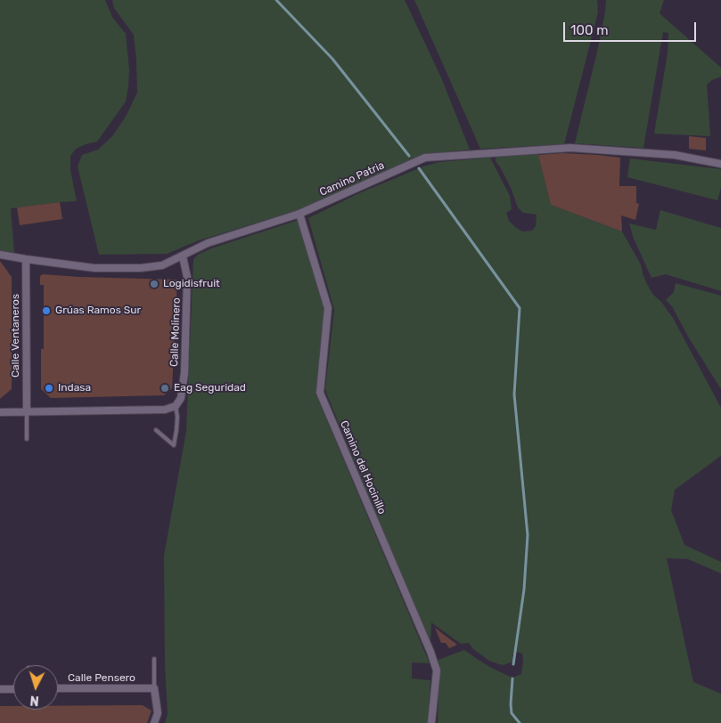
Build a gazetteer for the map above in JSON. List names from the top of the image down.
{
  "streets": {
    "street": [
      "Camino Patria",
      "Calle Molinero",
      "Calle Ventaneros",
      "Camino del Hocinillo",
      "Calle Pensero"
    ]
  },
  "crossings": [
    ["Camino Patria", "Calle Molinero"],
    ["Camino Patria", "Calle Ventaneros"],
    ["Camino Patria", "Camino del Hocinillo"]
  ],
  "places": [
    "Logidisfruit",
    "Grúas Ramos Sur",
    "Indasa",
    "Eag Seguridad"
  ],
  "scale_bar": "100 m",
  "north": "bottom"
}
